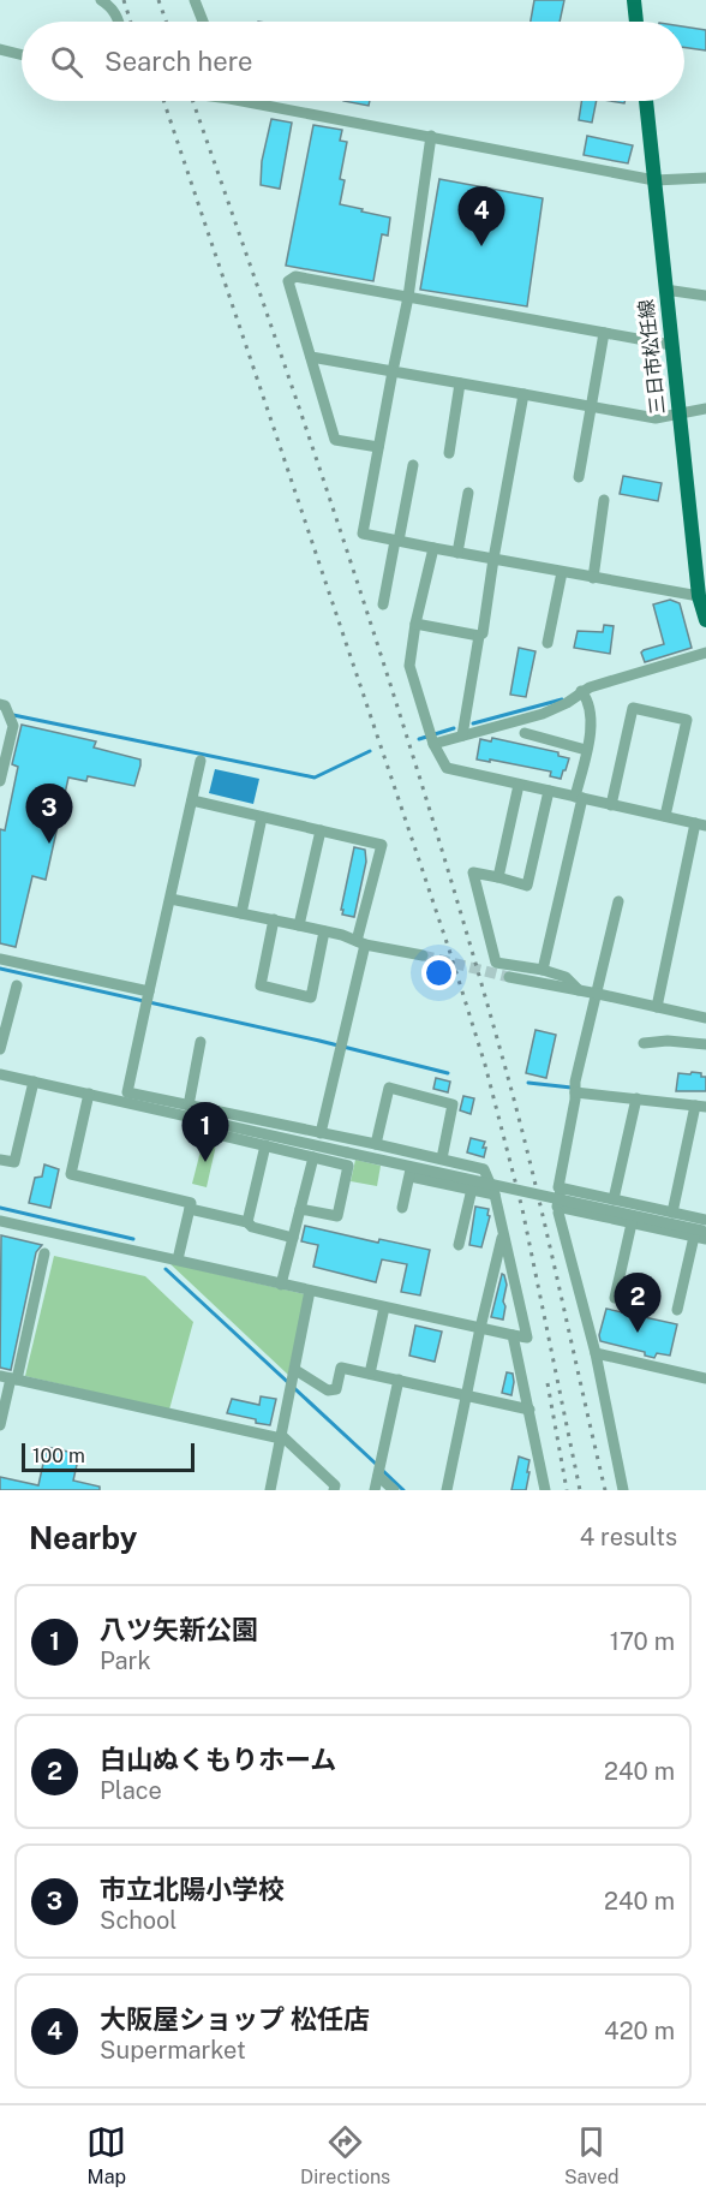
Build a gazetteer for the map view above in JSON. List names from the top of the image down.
{
  "streets": {
    "main road": ["三日市松任線"]
  },
  "scale_bar": "100 m",
  "page": {
    "search": "Search here",
    "pins": [
      "4",
      "3",
      "1",
      "2"
    ],
    "scale": "100 m",
    "heading": ["Nearby", "4 results"],
    "list": [
      {
        "mark": "1",
        "name": "八ツ矢新公園",
        "note": "Park",
        "value": "170 m"
      },
      {
        "mark": "2",
        "name": "白山ぬくもりホーム",
        "note": "Place",
        "value": "240 m"
      },
      {
        "mark": "3",
        "name": "市立北陽小学校",
        "note": "School",
        "value": "240 m"
      },
      {
        "mark": "4",
        "name": "大阪屋ショップ 松任店",
        "note": "Supermarket",
        "value": "420 m"
      }
    ],
    "nav": ["Map", "Directions", "Saved"]
  }
}
